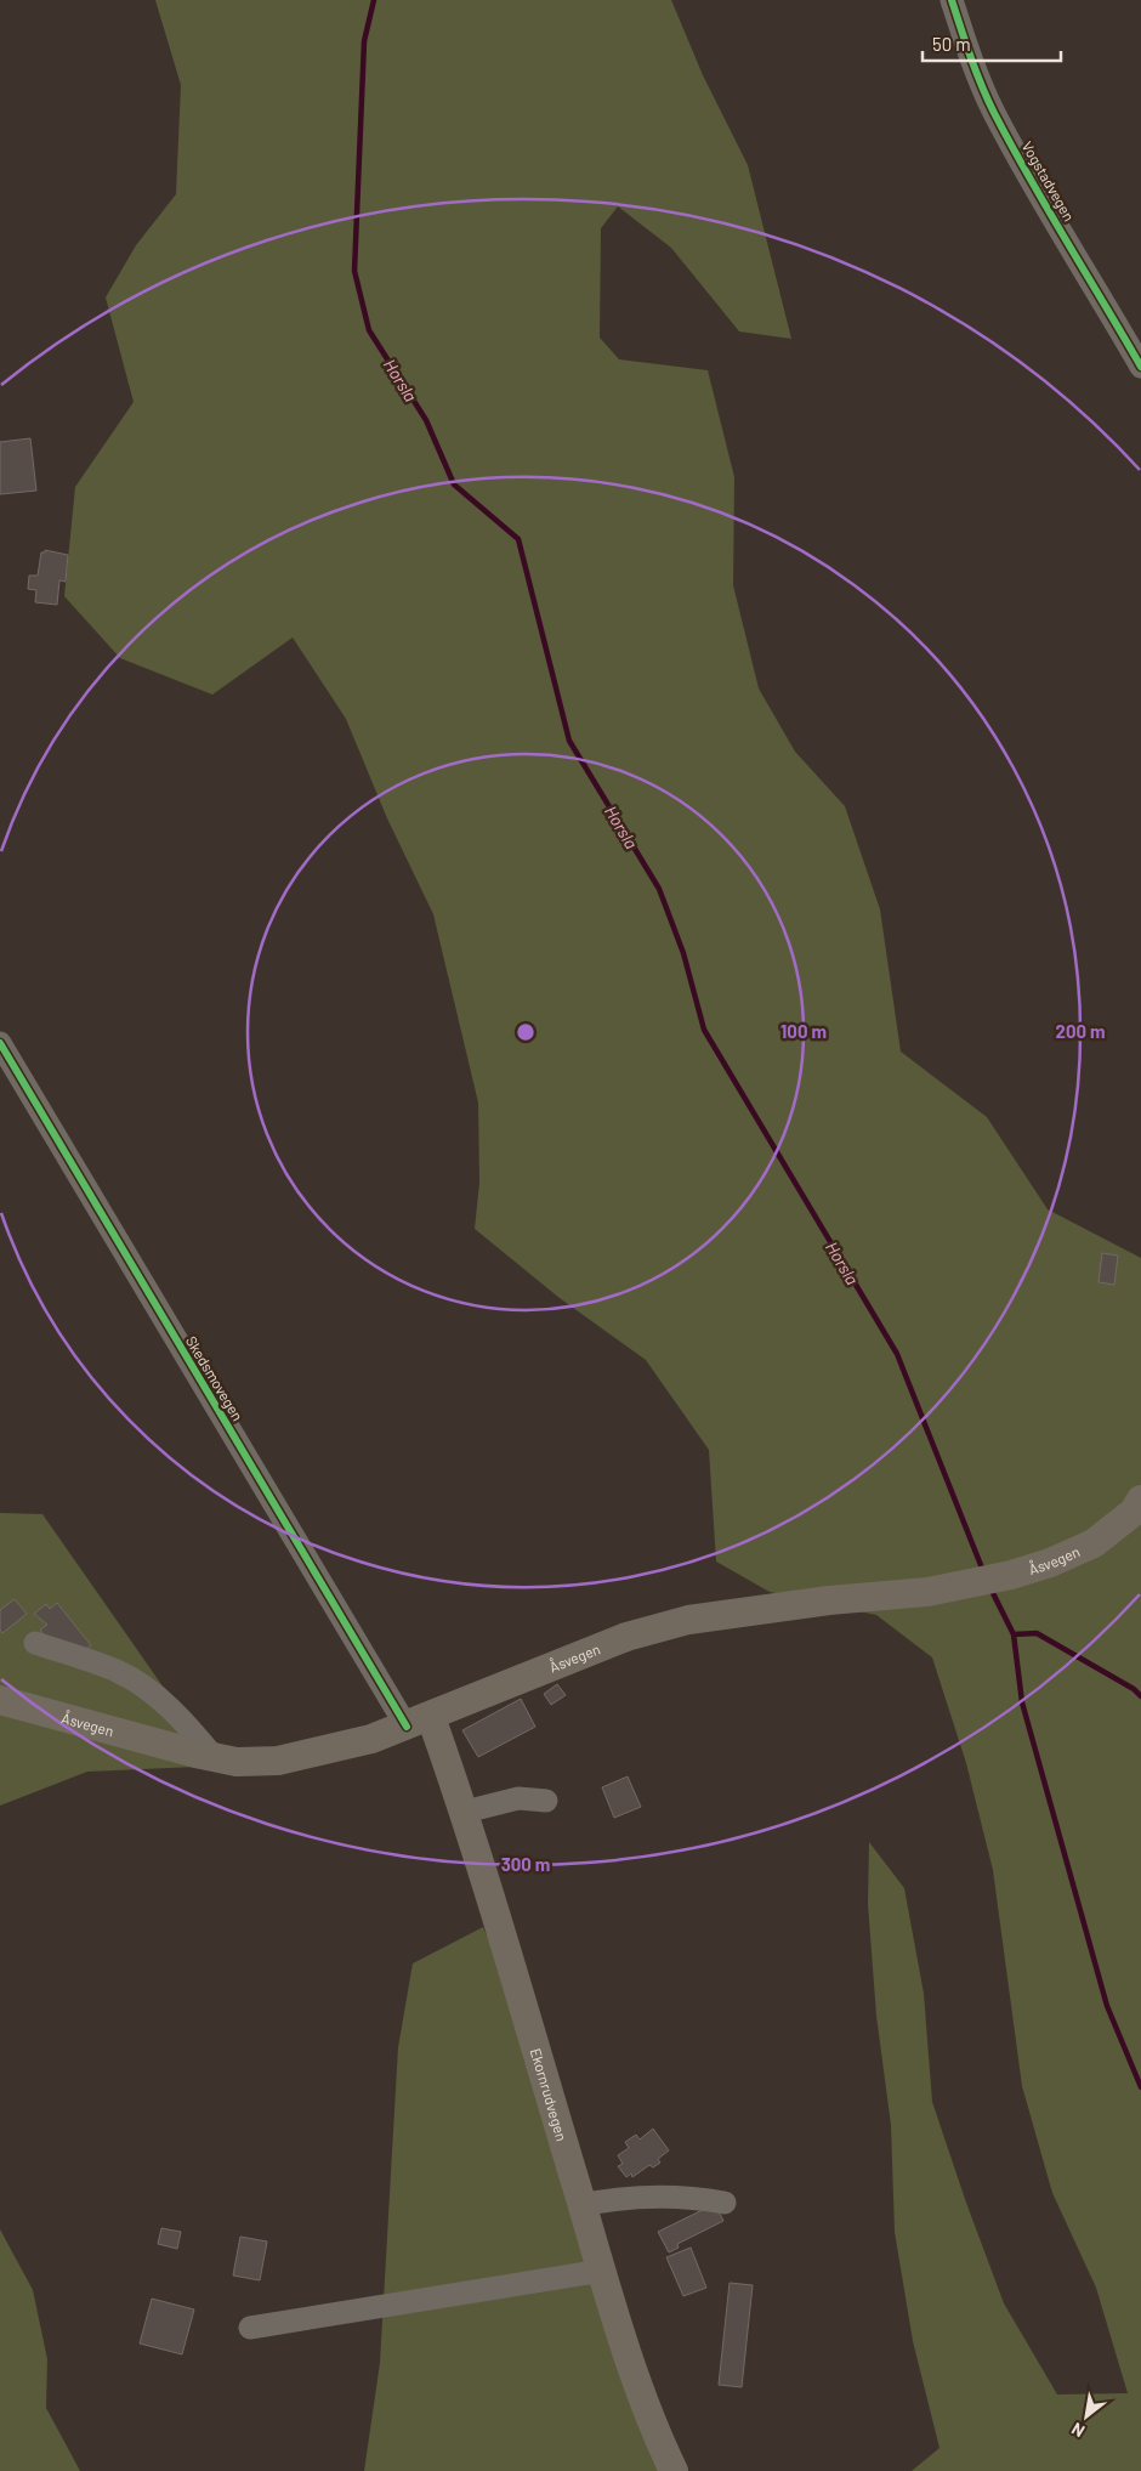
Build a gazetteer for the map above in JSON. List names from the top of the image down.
{
  "streets": {
    "main road": ["Åsvegen", "Ekornrudvegen"],
    "street": ["Vogstadvegen", "Skedsmovegen"]
  },
  "crossings": [
    ["Skedsmovegen", "Åsvegen"],
    ["Skedsmovegen", "Ekornrudvegen"],
    ["Åsvegen", "Ekornrudvegen"]
  ],
  "water": ["Horsla"],
  "scale_bar": "50 m",
  "north": "bottom left",
  "rings": ["100 m", "200 m", "300 m"]
}
